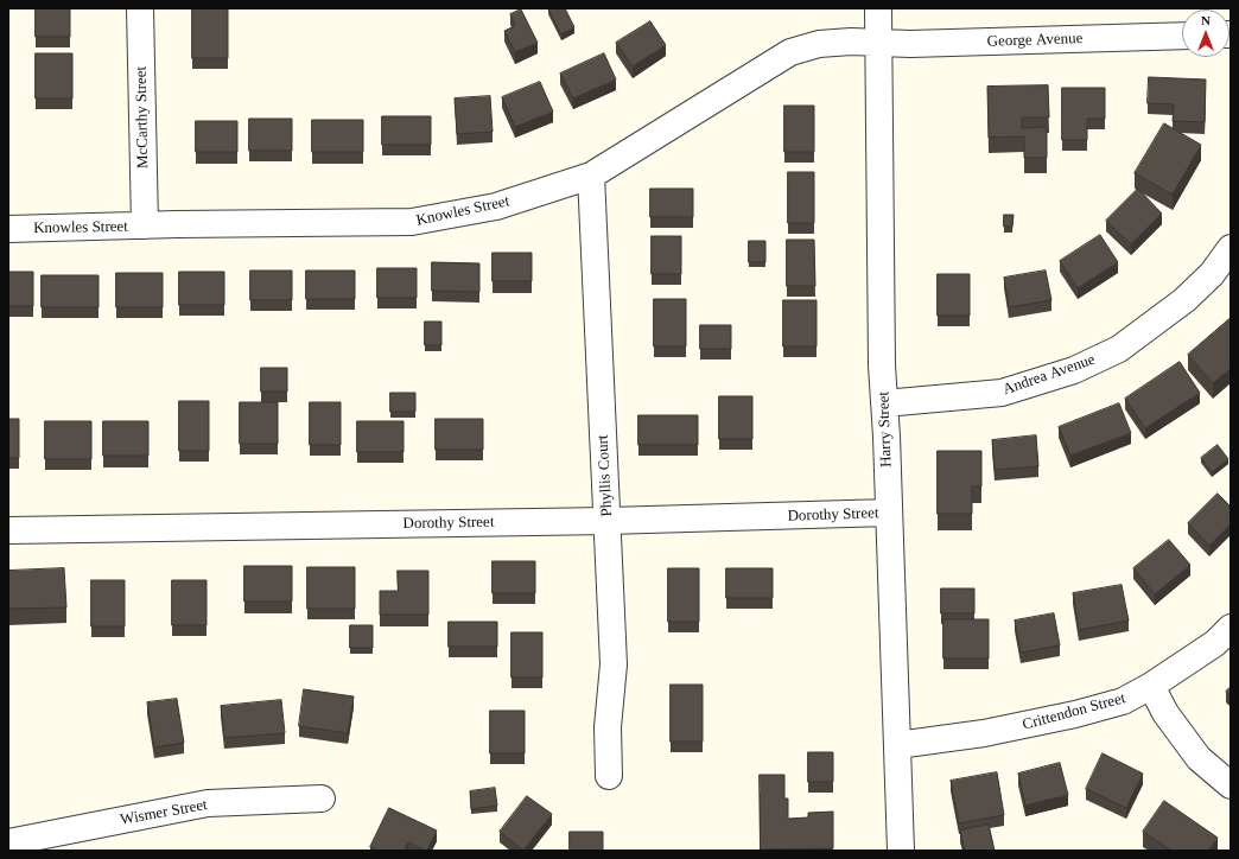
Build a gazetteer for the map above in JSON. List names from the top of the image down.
{
  "streets": {
    "street": [
      "George Avenue",
      "McCarthy Street",
      "Knowles Street",
      "Andrea Avenue",
      "Harry Street",
      "Phyllis Court",
      "Dorothy Street",
      "Crittendon Street",
      "Wismer Street"
    ]
  },
  "crossings": [
    ["George Avenue", "Knowles Street"],
    ["George Avenue", "Harry Street"],
    ["McCarthy Street", "Knowles Street"],
    ["Knowles Street", "Harry Street"],
    ["Knowles Street", "Phyllis Court"],
    ["Andrea Avenue", "Harry Street"],
    ["Harry Street", "Dorothy Street"],
    ["Harry Street", "Crittendon Street"],
    ["Phyllis Court", "Dorothy Street"]
  ],
  "north": "top"
}
